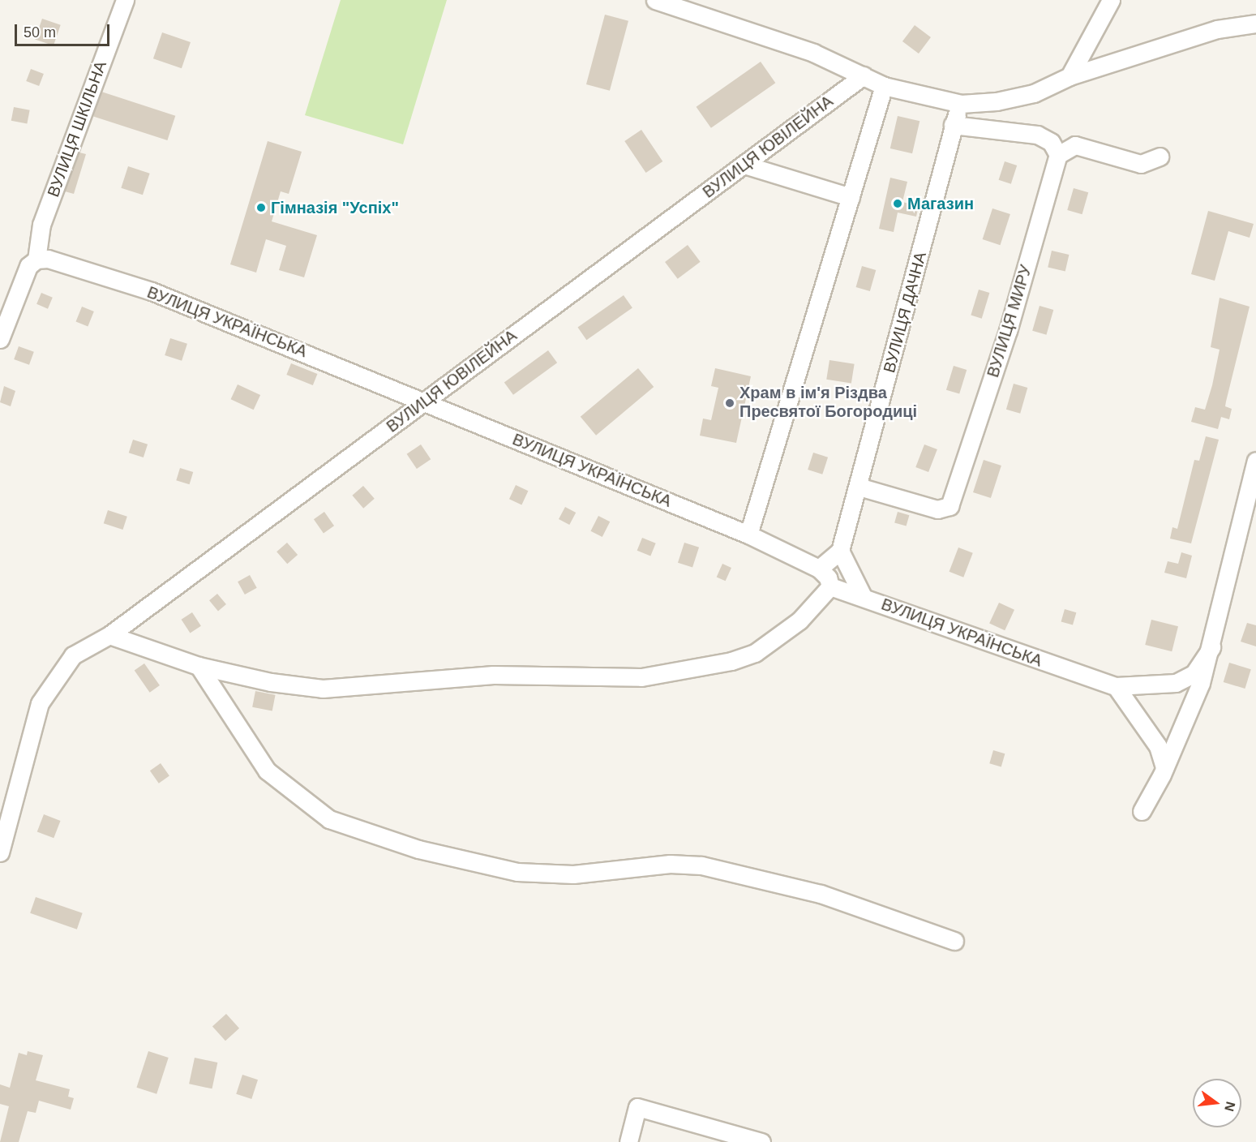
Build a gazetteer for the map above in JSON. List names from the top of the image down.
{
  "streets": {
    "street": [
      "ВУЛИЦЯ ШКІЛЬНА",
      "ВУЛИЦЯ ЮВІЛЕЙНА",
      "ВУЛИЦЯ ДАЧНА",
      "ВУЛИЦЯ МИРУ",
      "ВУЛИЦЯ УКРАЇНСЬКА"
    ]
  },
  "crossings": [
    ["ВУЛИЦЯ ШКІЛЬНА", "ВУЛИЦЯ УКРАЇНСЬКА"],
    ["ВУЛИЦЯ ЮВІЛЕЙНА", "ВУЛИЦЯ УКРАЇНСЬКА"],
    ["ВУЛИЦЯ ДАЧНА", "ВУЛИЦЯ МИРУ"]
  ],
  "places": ["Магазин", "Гімназія \"Успіх\"", "Храм в ім'я Різдва Пресвятої Богородиці"],
  "scale_bar": "50 m",
  "north": "right"
}
